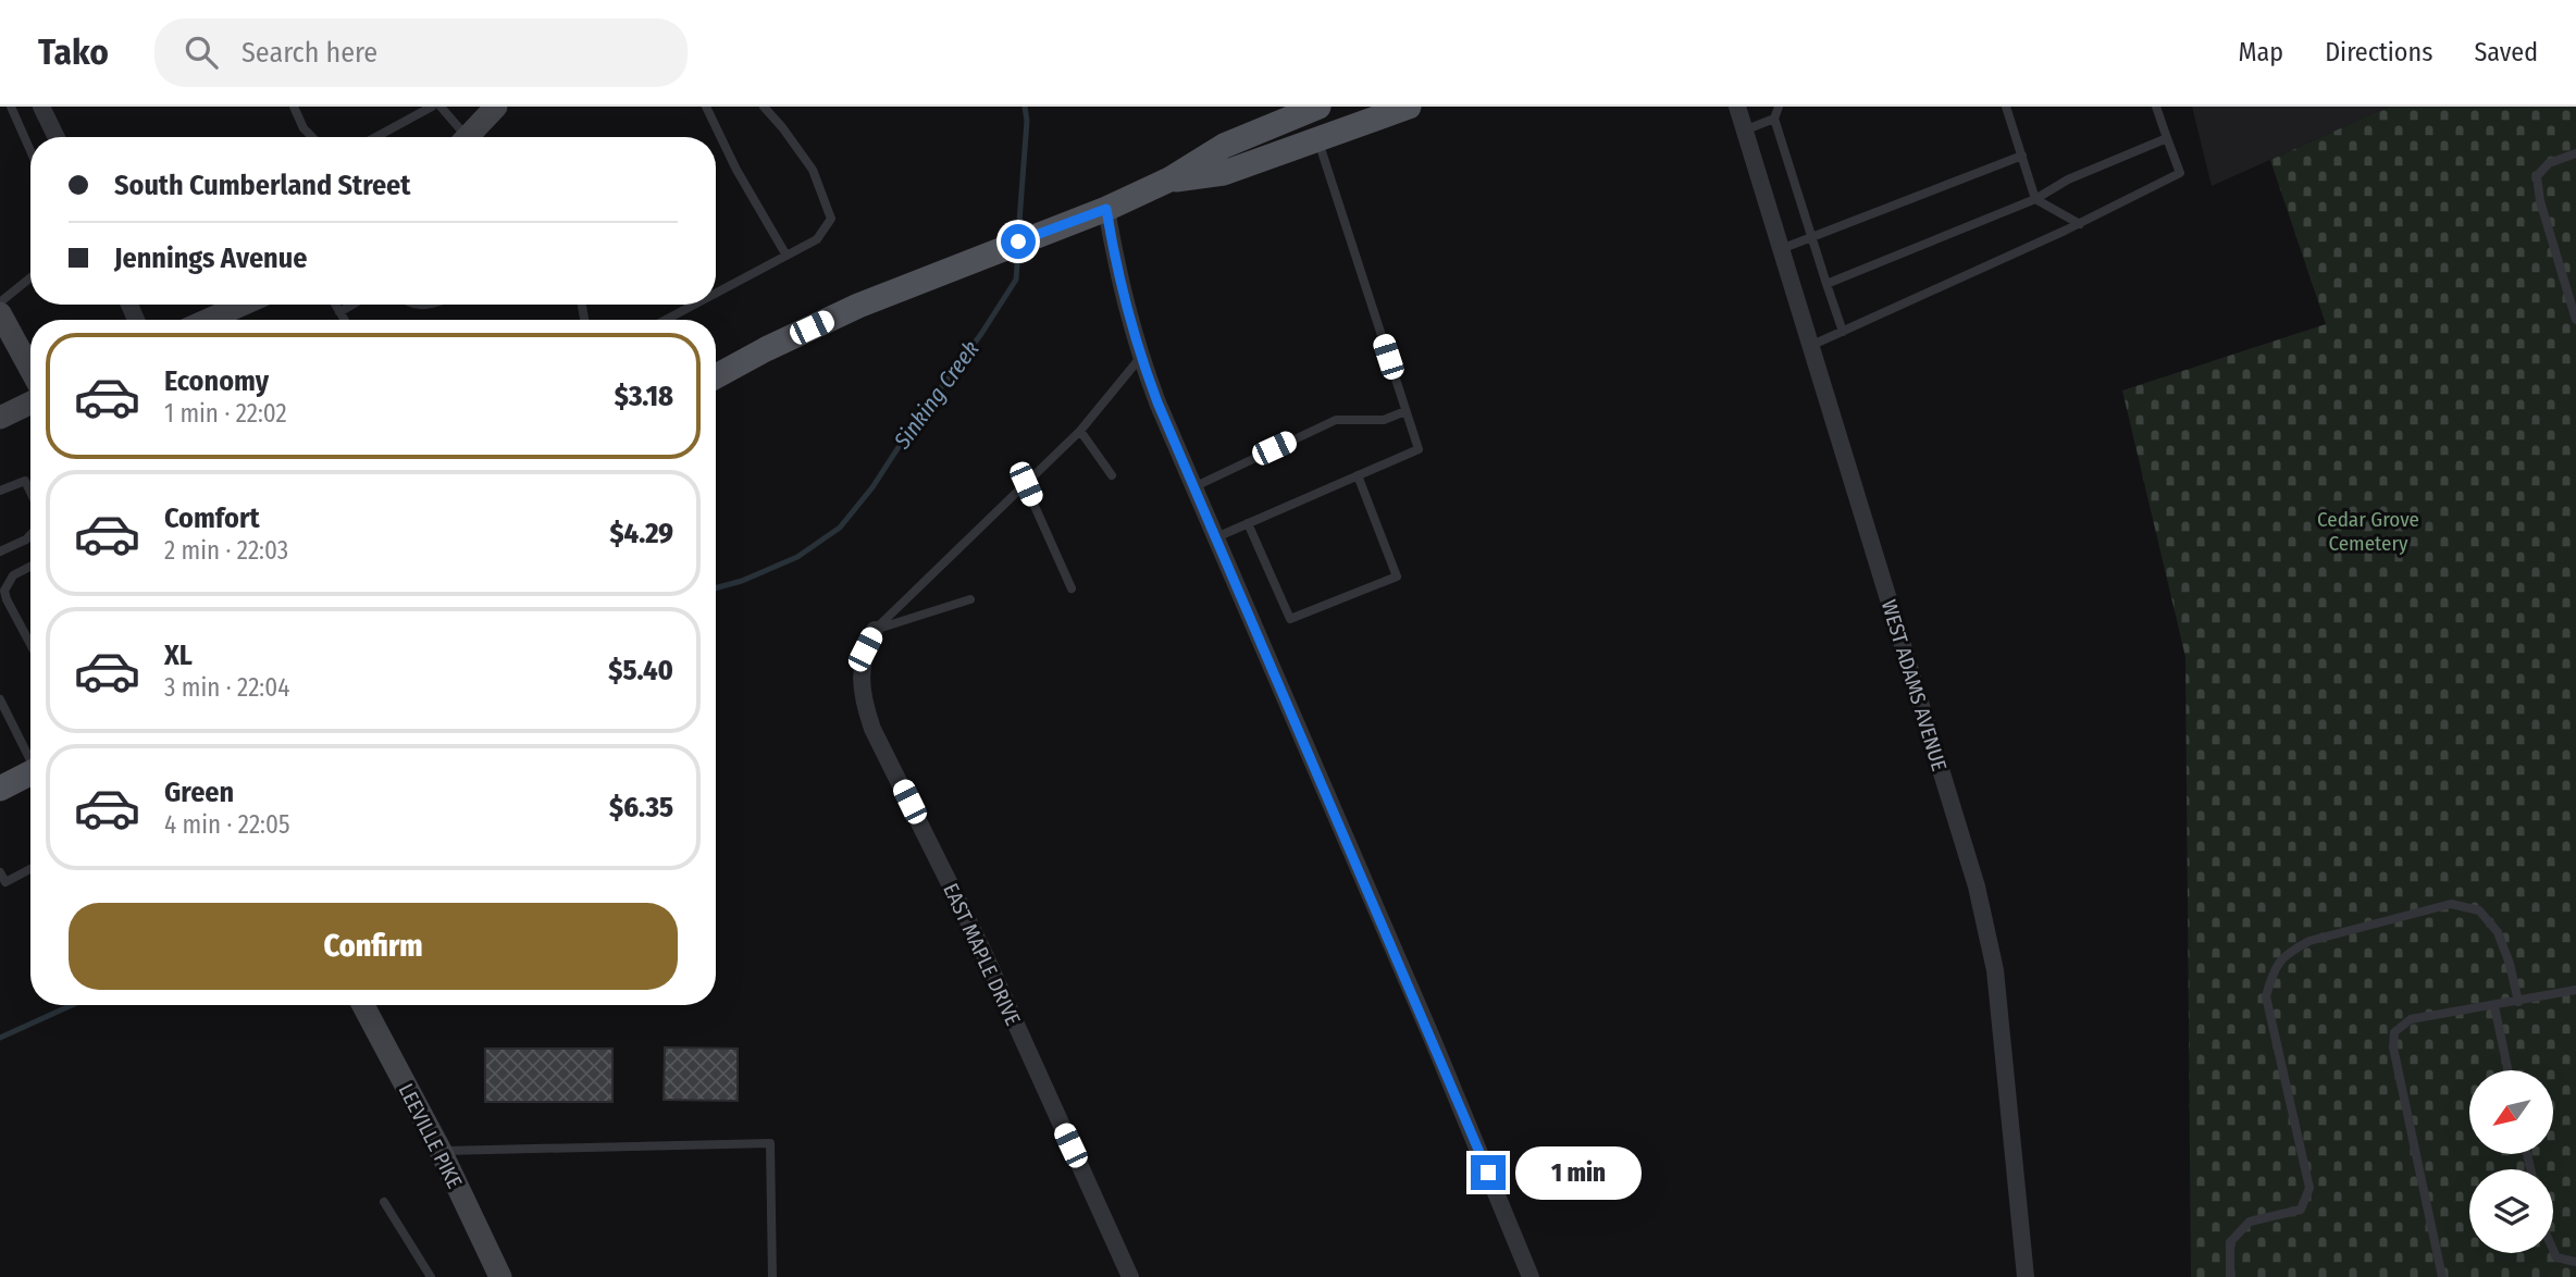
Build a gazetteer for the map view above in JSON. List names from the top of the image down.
{
  "streets": {
    "street": ["WEST ADAMS AVENUE", "EAST MAPLE DRIVE", "LEEVILLE PIKE"]
  },
  "water": ["Sinking Creek"],
  "parks": ["Cedar Grove Cemetery"],
  "north": "bottom left",
  "page": {
    "header": "Tako",
    "search": "Search here",
    "nav": ["Map", "Directions", "Saved"],
    "banner": ["South Cumberland Street", "Jennings Avenue"],
    "list": [
      {
        "name": "Economy",
        "note": "1 min · 22:02",
        "value": "$3.18"
      },
      {
        "name": "Comfort",
        "note": "2 min · 22:03",
        "value": "$4.29"
      },
      {
        "name": "XL",
        "note": "3 min · 22:04",
        "value": "$5.40"
      },
      {
        "name": "Green",
        "note": "4 min · 22:05",
        "value": "$6.35"
      }
    ],
    "buttons": "Confirm",
    "bubble": "1 min"
  }
}
